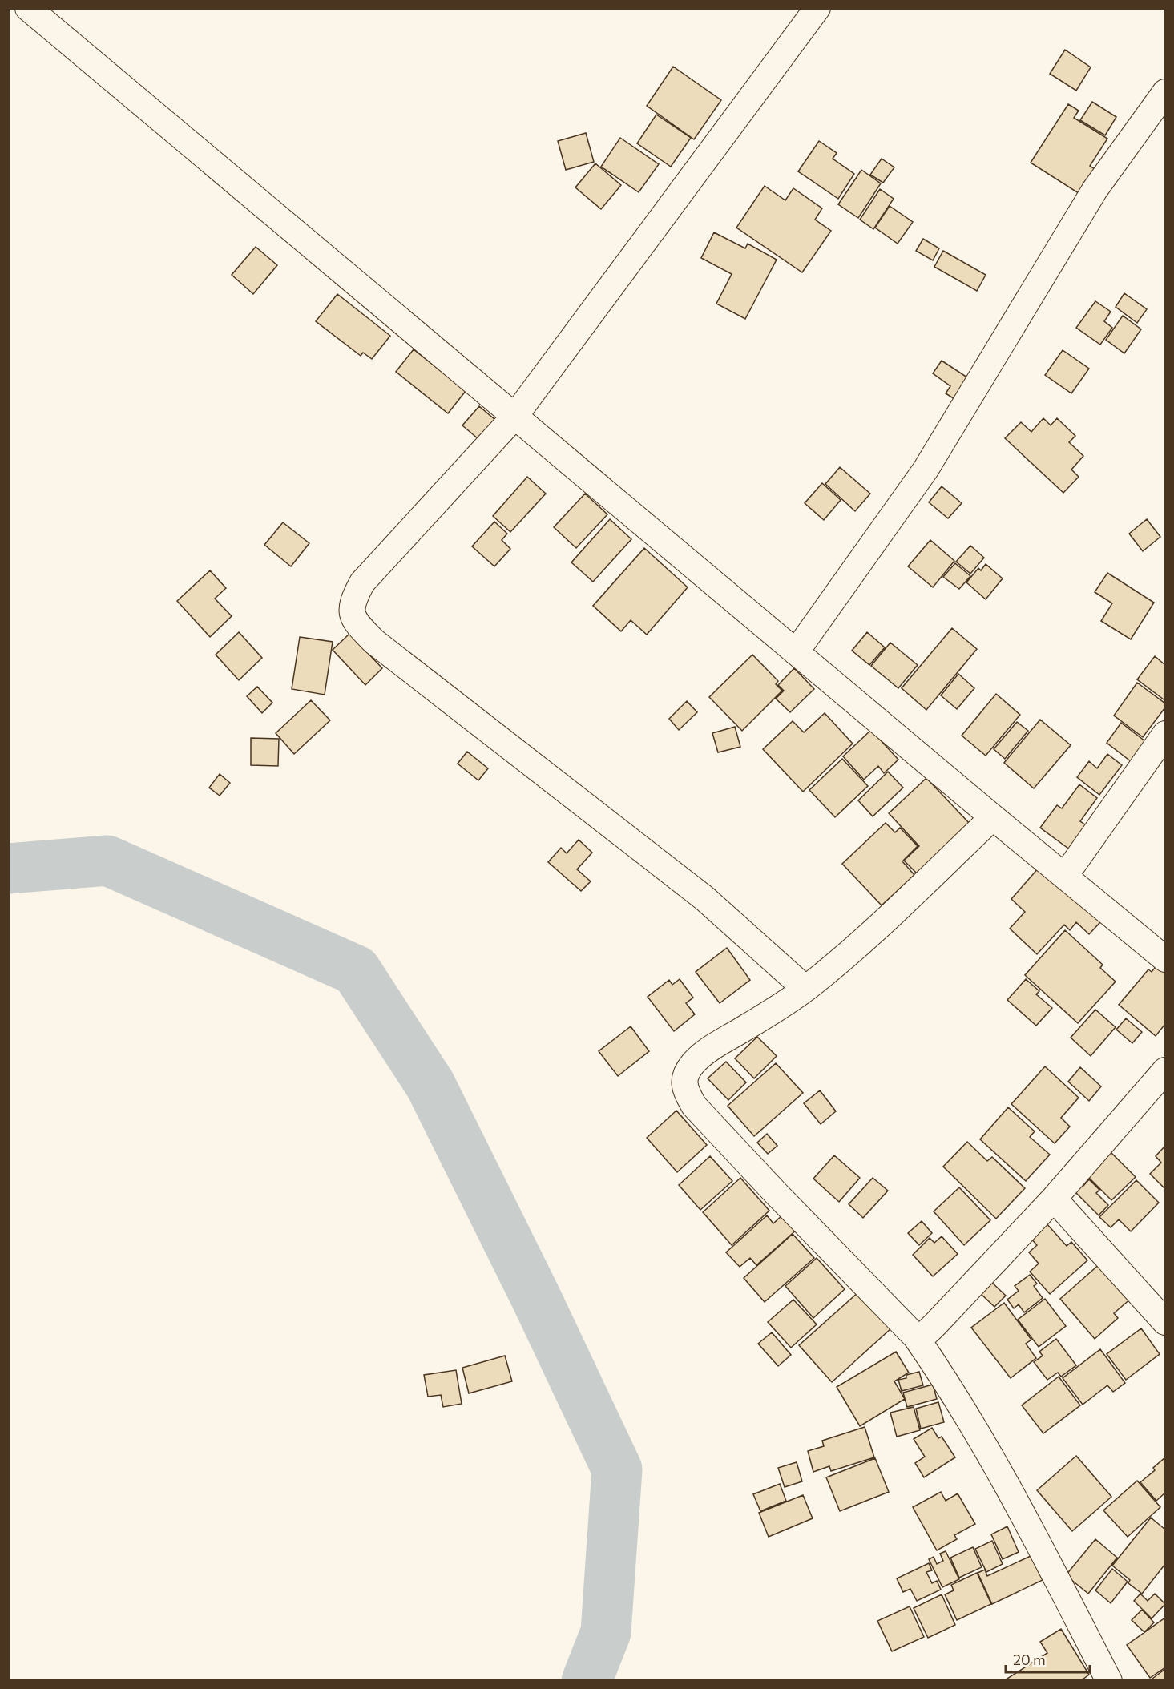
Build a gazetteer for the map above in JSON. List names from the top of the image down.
{
  "scale_bar": "20 m"
}
